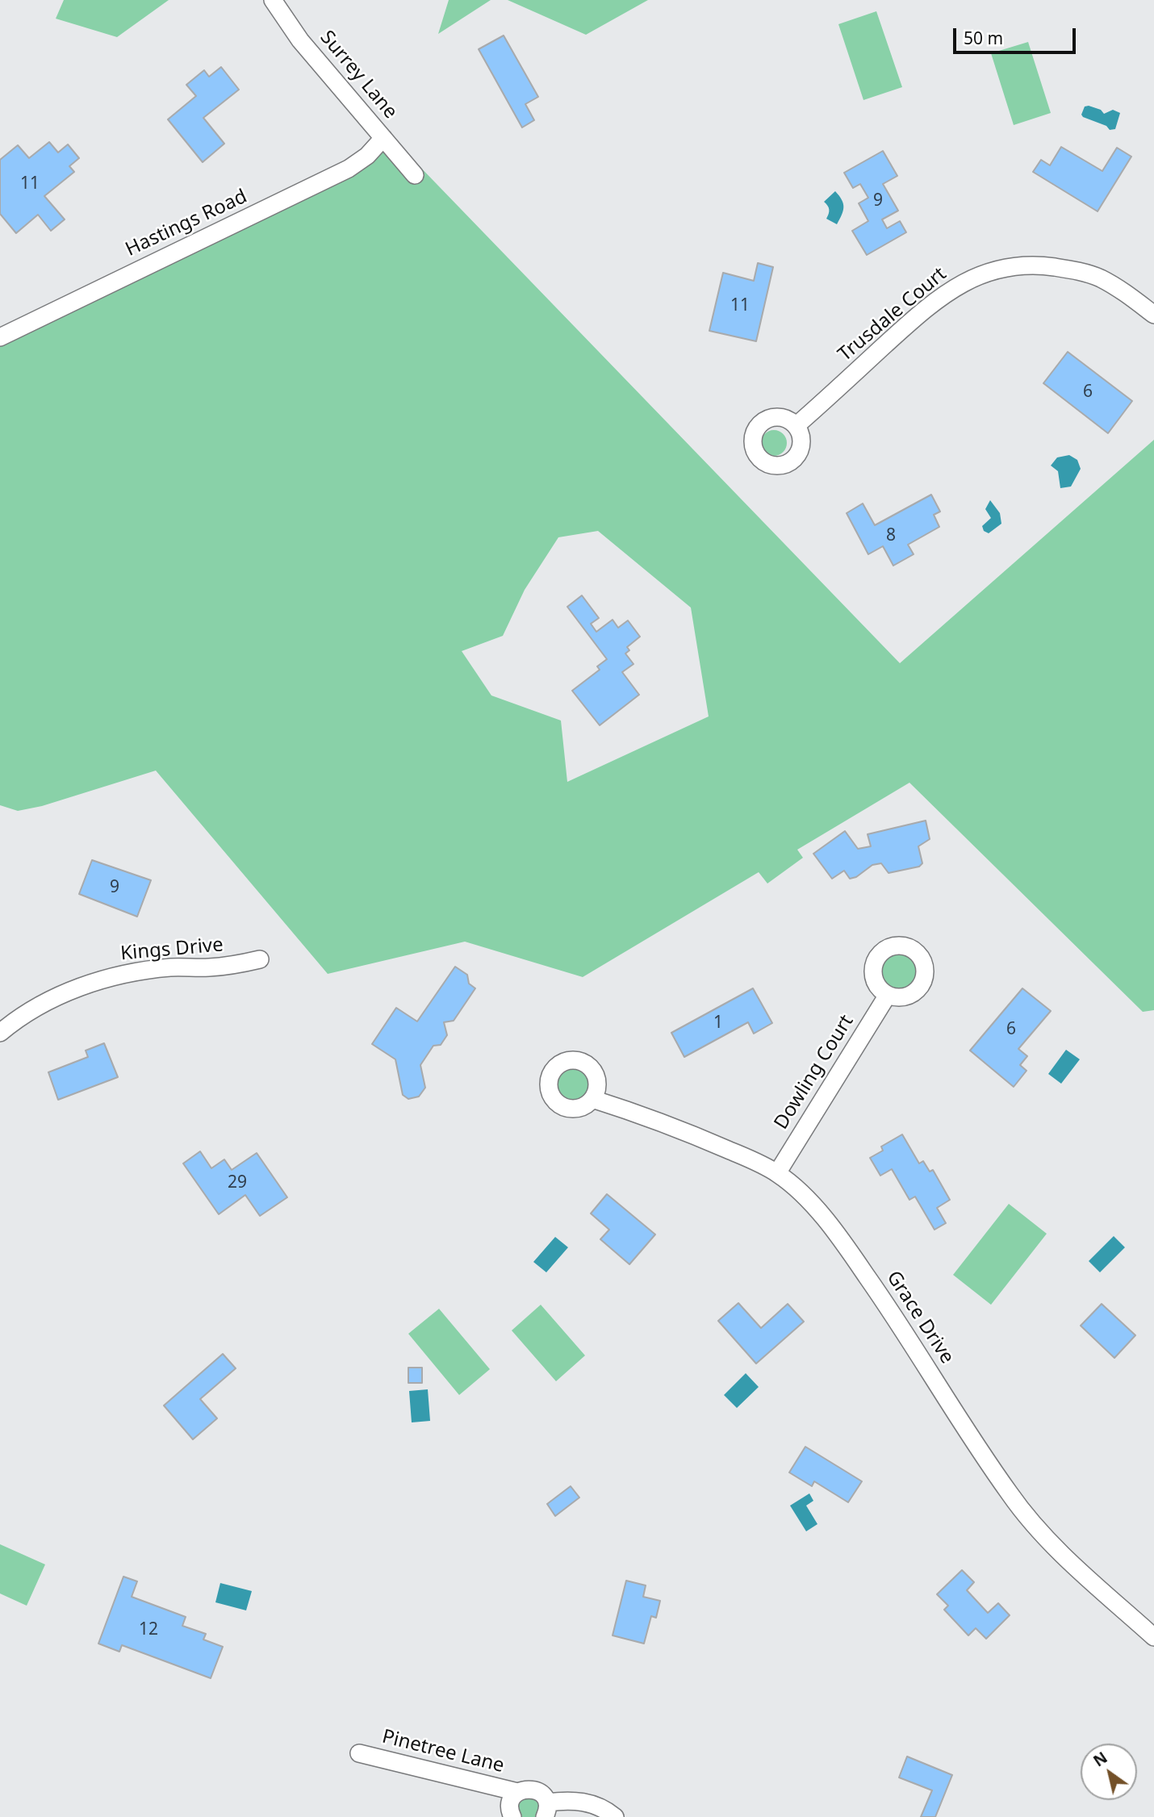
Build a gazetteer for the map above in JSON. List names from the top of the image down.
{
  "streets": {
    "street": [
      "Surrey Lane",
      "Hastings Road",
      "Trusdale Court",
      "Kings Drive",
      "Dowling Court",
      "Grace Drive",
      "Pinetree Lane"
    ]
  },
  "crossings": [
    ["Surrey Lane", "Hastings Road"],
    ["Dowling Court", "Grace Drive"]
  ],
  "house_numbers": [
    "11",
    "9",
    "11",
    "6",
    "8",
    "9",
    "1",
    "6",
    "29",
    "12"
  ],
  "scale_bar": "50 m",
  "north": "top left"
}
